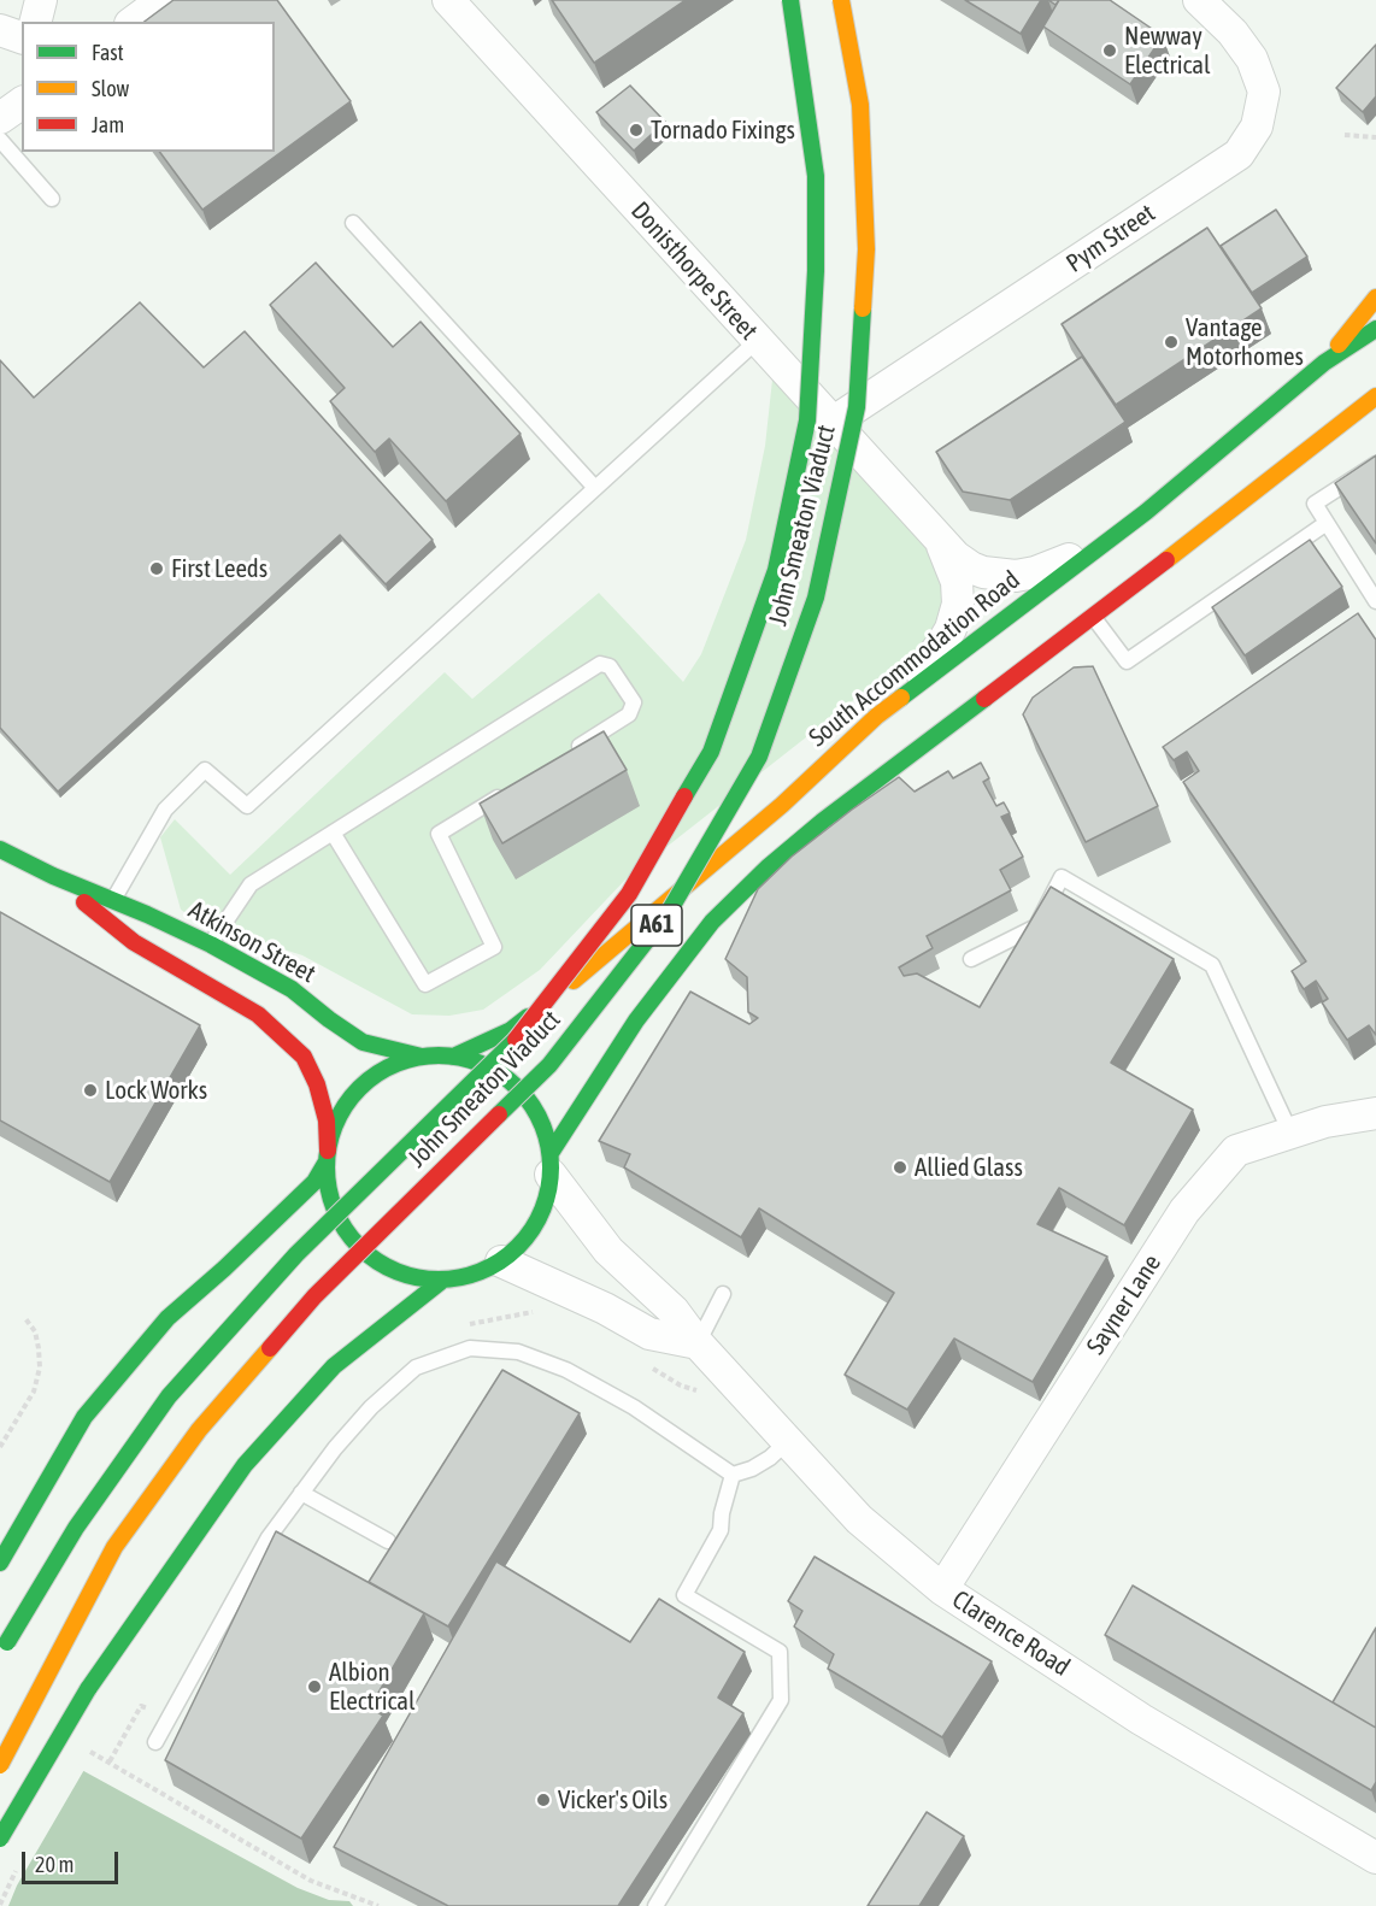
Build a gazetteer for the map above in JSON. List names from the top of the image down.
{
  "streets": {
    "main road": [
      "John Smeaton Viaduct",
      "South Accommodation Road",
      "A61",
      "Atkinson Street"
    ],
    "street": [
      "Pym Street",
      "Donisthorpe Street",
      "Sayner Lane",
      "Clarence Road"
    ]
  },
  "crossings": [
    ["Pym Street", "Donisthorpe Street"],
    ["Donisthorpe Street", "South Accommodation Road"],
    ["South Accommodation Road", "Atkinson Street"],
    ["South Accommodation Road", "Clarence Road"],
    ["Atkinson Street", "Clarence Road"],
    ["Sayner Lane", "Clarence Road"]
  ],
  "places": [
    "Newway Electrical",
    "Tornado Fixings",
    "Vantage Motorhomes",
    "First Leeds",
    "Lock Works",
    "Allied Glass",
    "Albion Electrical",
    "Vicker's Oils"
  ],
  "legend": ["Fast", "Slow", "Jam"],
  "scale_bar": "20 m"
}
